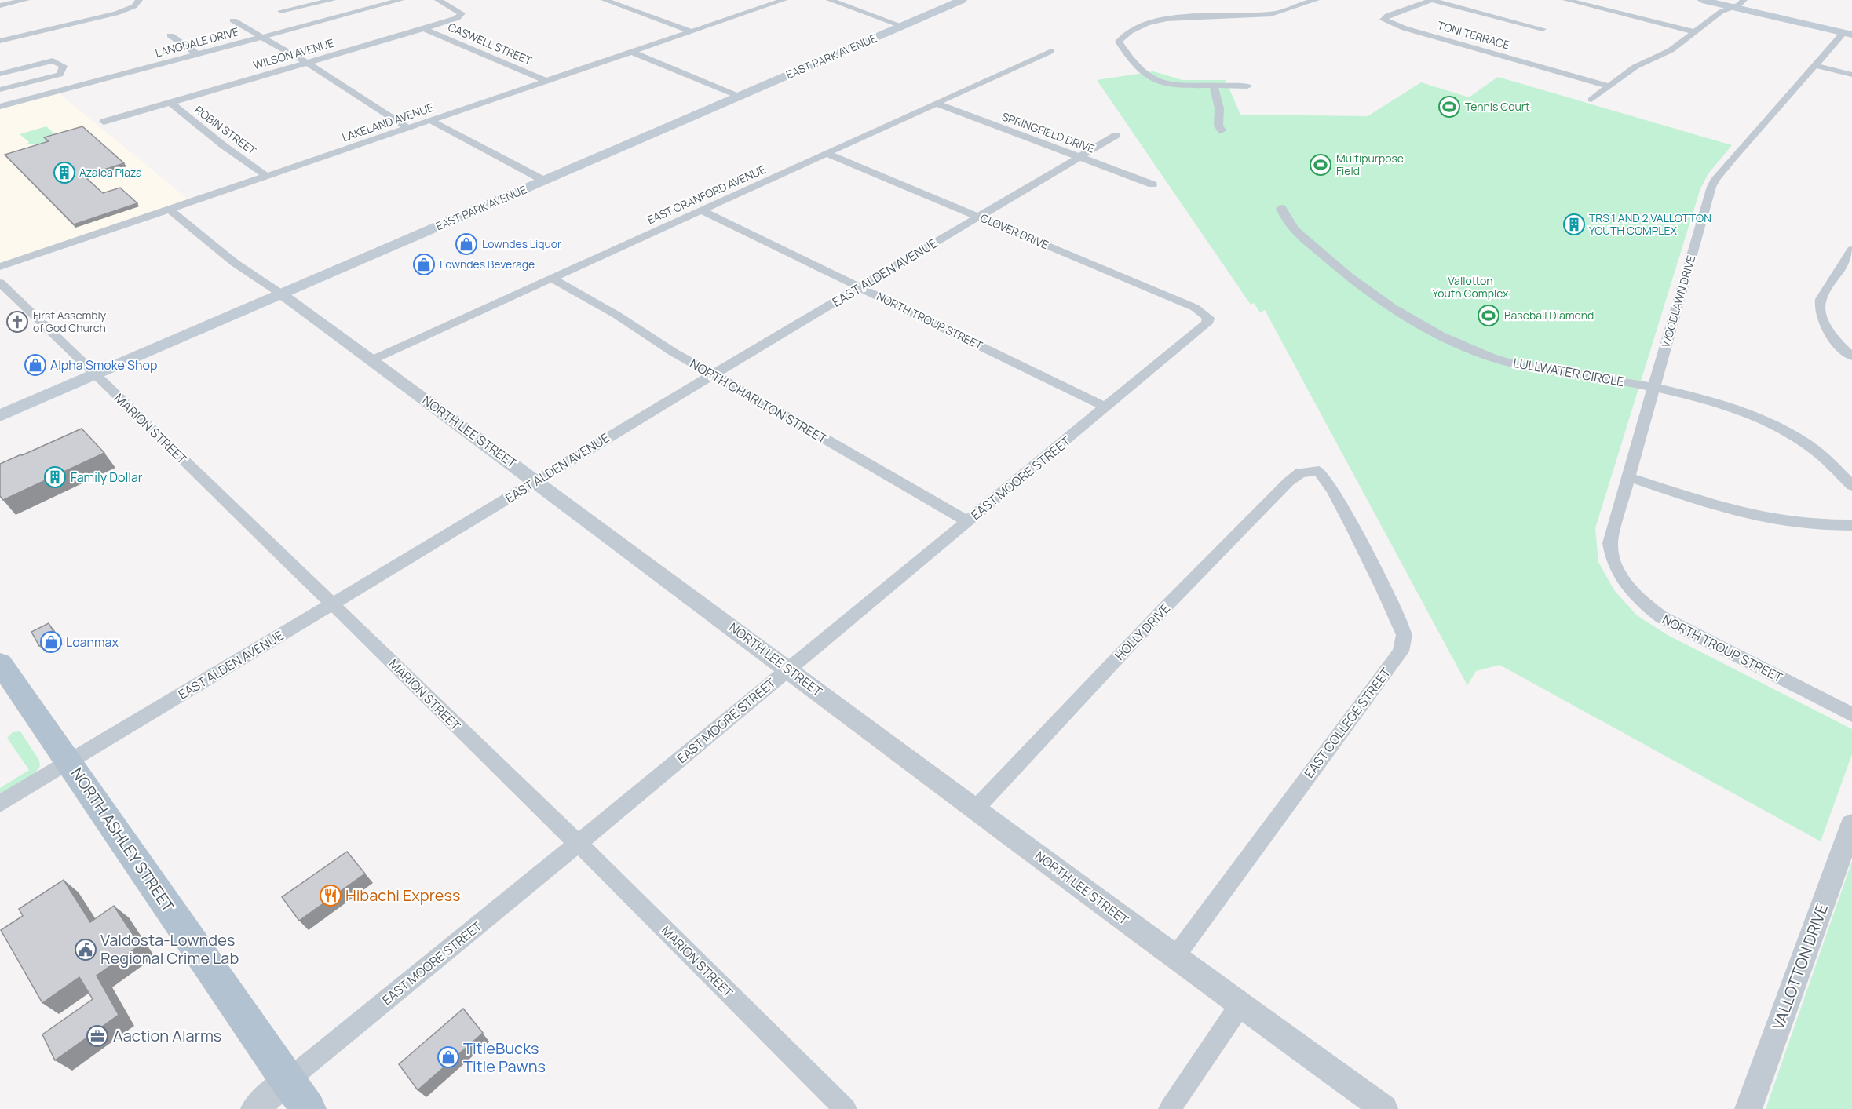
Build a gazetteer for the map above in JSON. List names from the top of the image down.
{
  "streets": {
    "main road": ["EAST PARK AVENUE", "NORTH ASHLEY STREET"],
    "street": [
      "TONI TERRACE",
      "LANGDALE DRIVE",
      "CASWELL STREET",
      "WILSON AVENUE",
      "LAKELAND AVENUE",
      "ROBIN STREET",
      "SPRINGFIELD DRIVE",
      "EAST CRANFORD AVENUE",
      "CLOVER DRIVE",
      "EAST ALDEN AVENUE",
      "WOODLAWN DRIVE",
      "NORTH TROUP STREET",
      "LULLWATER CIRCLE",
      "NORTH CHARLTON STREET",
      "MARION STREET",
      "NORTH LEE STREET",
      "EAST MOORE STREET",
      "HOLLY DRIVE",
      "EAST COLLEGE STREET",
      "VALLOTTON DRIVE"
    ]
  },
  "crossings": [
    ["CASWELL STREET", "WILSON AVENUE"],
    ["CASWELL STREET", "LAKELAND AVENUE"],
    ["WILSON AVENUE", "ROBIN STREET"],
    ["EAST PARK AVENUE", "MARION STREET"],
    ["EAST PARK AVENUE", "NORTH LEE STREET"],
    ["LAKELAND AVENUE", "ROBIN STREET"],
    ["LAKELAND AVENUE", "NORTH LEE STREET"],
    ["SPRINGFIELD DRIVE", "EAST CRANFORD AVENUE"],
    ["SPRINGFIELD DRIVE", "EAST ALDEN AVENUE"],
    ["EAST CRANFORD AVENUE", "CLOVER DRIVE"],
    ["EAST CRANFORD AVENUE", "NORTH TROUP STREET"],
    ["EAST CRANFORD AVENUE", "NORTH CHARLTON STREET"],
    ["EAST CRANFORD AVENUE", "NORTH LEE STREET"],
    ["CLOVER DRIVE", "EAST ALDEN AVENUE"],
    ["CLOVER DRIVE", "EAST MOORE STREET"],
    ["EAST ALDEN AVENUE", "NORTH TROUP STREET"],
    ["EAST ALDEN AVENUE", "NORTH CHARLTON STREET"],
    ["EAST ALDEN AVENUE", "MARION STREET"],
    ["EAST ALDEN AVENUE", "NORTH LEE STREET"],
    ["EAST ALDEN AVENUE", "NORTH ASHLEY STREET"],
    ["WOODLAWN DRIVE", "NORTH TROUP STREET"],
    ["WOODLAWN DRIVE", "LULLWATER CIRCLE"],
    ["NORTH TROUP STREET", "EAST MOORE STREET"],
    ["NORTH CHARLTON STREET", "EAST MOORE STREET"],
    ["MARION STREET", "EAST MOORE STREET"],
    ["NORTH LEE STREET", "EAST MOORE STREET"],
    ["NORTH LEE STREET", "HOLLY DRIVE"],
    ["NORTH LEE STREET", "EAST COLLEGE STREET"],
    ["EAST MOORE STREET", "NORTH ASHLEY STREET"],
    ["HOLLY DRIVE", "EAST COLLEGE STREET"]
  ],
  "parks": ["Vallotton Youth Complex"],
  "places": {
    "sports": ["Tennis Court", "Multipurpose Field", "Baseball Diamond"],
    "building": ["Azalea Plaza", "TRS 1 AND 2 VALLOTTON YOUTH COMPLEX", "Family Dollar"],
    "shop": [
      "Lowndes Liquor",
      "Lowndes Beverage",
      "Alpha Smoke Shop",
      "Loanmax",
      "TitleBucks Title Pawns"
    ],
    "church": ["First Assembly of God Church"],
    "restaurant": ["Hibachi Express"],
    "public building": ["Valdosta-Lowndes Regional Crime Lab"],
    "office": ["Aaction Alarms"]
  }
}
